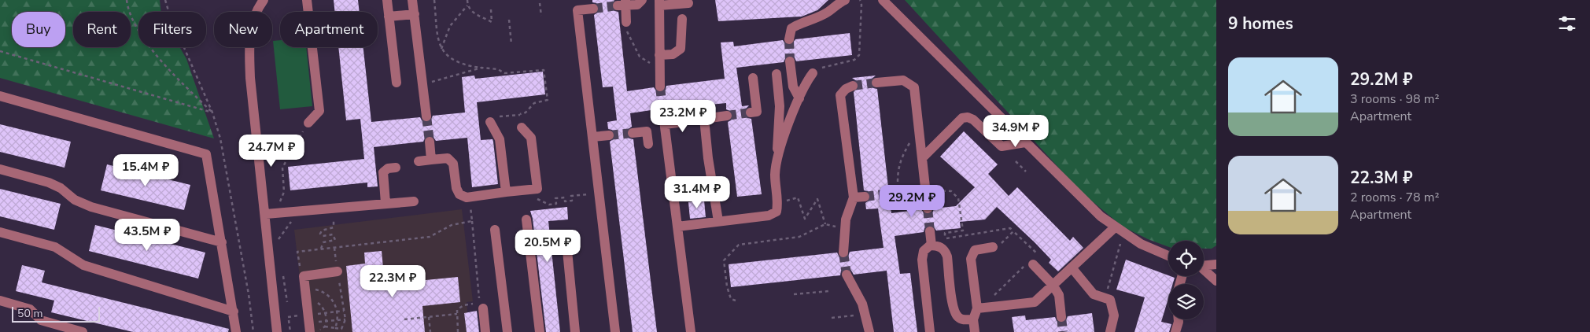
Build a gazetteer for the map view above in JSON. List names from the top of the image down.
{
  "scale_bar": "50 m",
  "page": {
    "heading": "9 homes",
    "chip": [
      "Buy",
      "Rent",
      "Filters",
      "New",
      "Apartment"
    ],
    "list": [
      {
        "name": "29.2M ₽",
        "note": "3 rooms · 98 m² · Apartment"
      },
      {
        "name": "22.3M ₽",
        "note": "2 rooms · 78 m² · Apartment"
      }
    ],
    "price": [
      "23.2M ₽",
      "34.9M ₽",
      "24.7M ₽",
      "15.4M ₽",
      "31.4M ₽",
      "29.2M ₽",
      "43.5M ₽",
      "20.5M ₽",
      "22.3M ₽"
    ],
    "scale": "50 m"
  }
}
